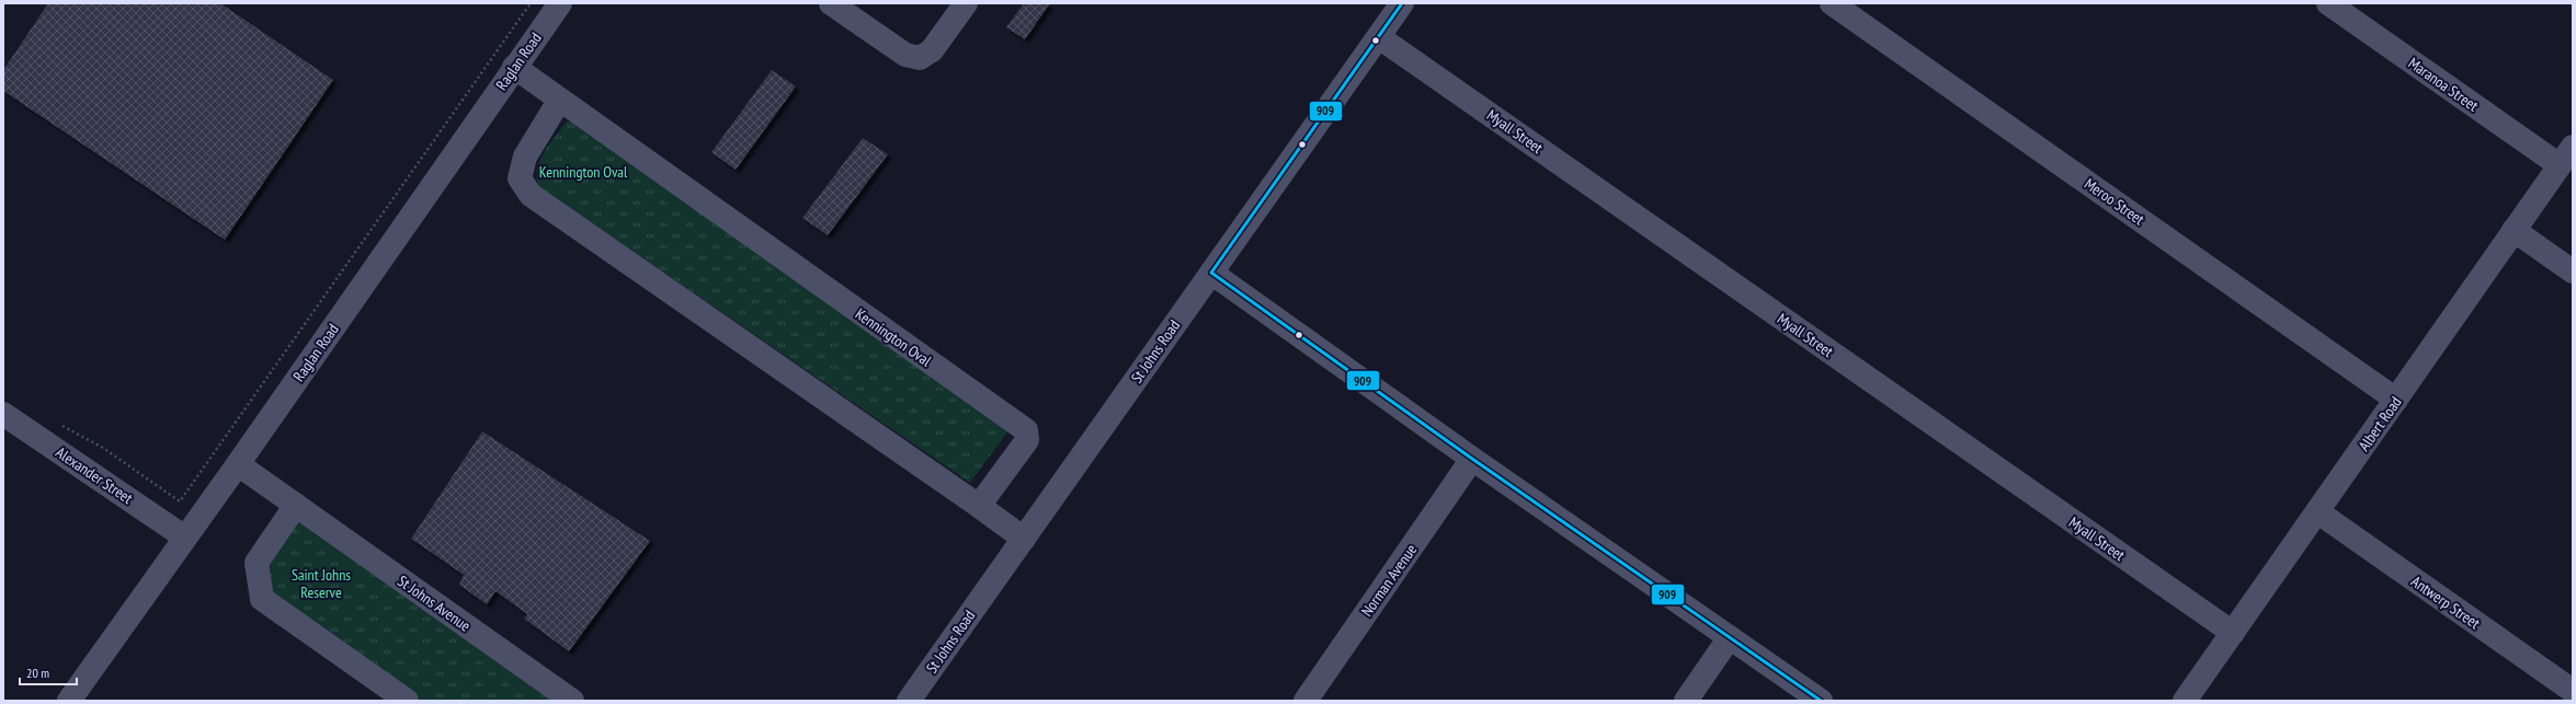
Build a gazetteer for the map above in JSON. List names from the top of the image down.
{
  "streets": {
    "street": [
      "Raglan Road",
      "Maranoa Street",
      "Myall Street",
      "Meroo Street",
      "Kennington Oval",
      "St Johns Road",
      "Albert Road",
      "Alexander Street",
      "Norman Avenue",
      "Antwerp Street",
      "St Johns Avenue"
    ]
  },
  "crossings": [
    ["Raglan Road", "Kennington Oval"],
    ["Raglan Road", "Alexander Street"],
    ["Raglan Road", "St Johns Avenue"],
    ["Maranoa Street", "Albert Road"],
    ["Myall Street", "St Johns Road"],
    ["Myall Street", "Albert Road"],
    ["Meroo Street", "Albert Road"],
    ["Albert Road", "Antwerp Street"]
  ],
  "parks": ["Kennington Oval", "Saint Johns Reserve"],
  "lines": ["transit line 909"],
  "scale_bar": "20 m"
}
